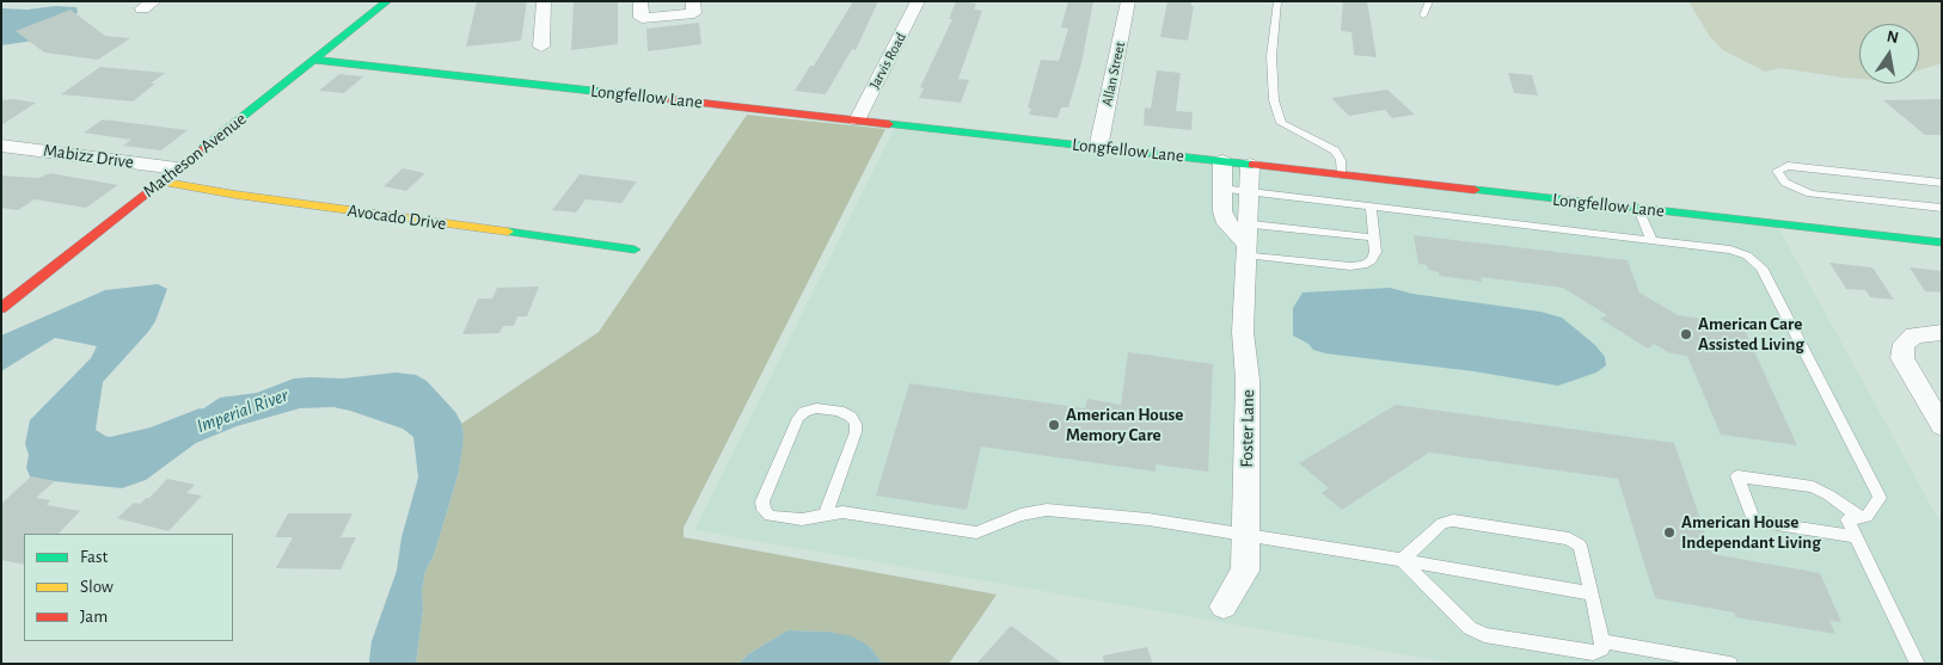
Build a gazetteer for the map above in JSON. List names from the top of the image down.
{
  "streets": {
    "street": [
      "Jarvis Road",
      "Allan Street",
      "Longfellow Lane",
      "Matheson Avenue",
      "Mabizz Drive",
      "Avocado Drive",
      "Foster Lane"
    ]
  },
  "crossings": [
    ["Jarvis Road", "Longfellow Lane"],
    ["Allan Street", "Longfellow Lane"],
    ["Longfellow Lane", "Matheson Avenue"],
    ["Longfellow Lane", "Foster Lane"],
    ["Matheson Avenue", "Mabizz Drive"],
    ["Matheson Avenue", "Avocado Drive"]
  ],
  "water": ["Imperial River"],
  "places": ["American Care Assisted Living", "American House Memory Care", "American House Independant Living"],
  "legend": ["Fast", "Slow", "Jam"],
  "north": "top"
}
